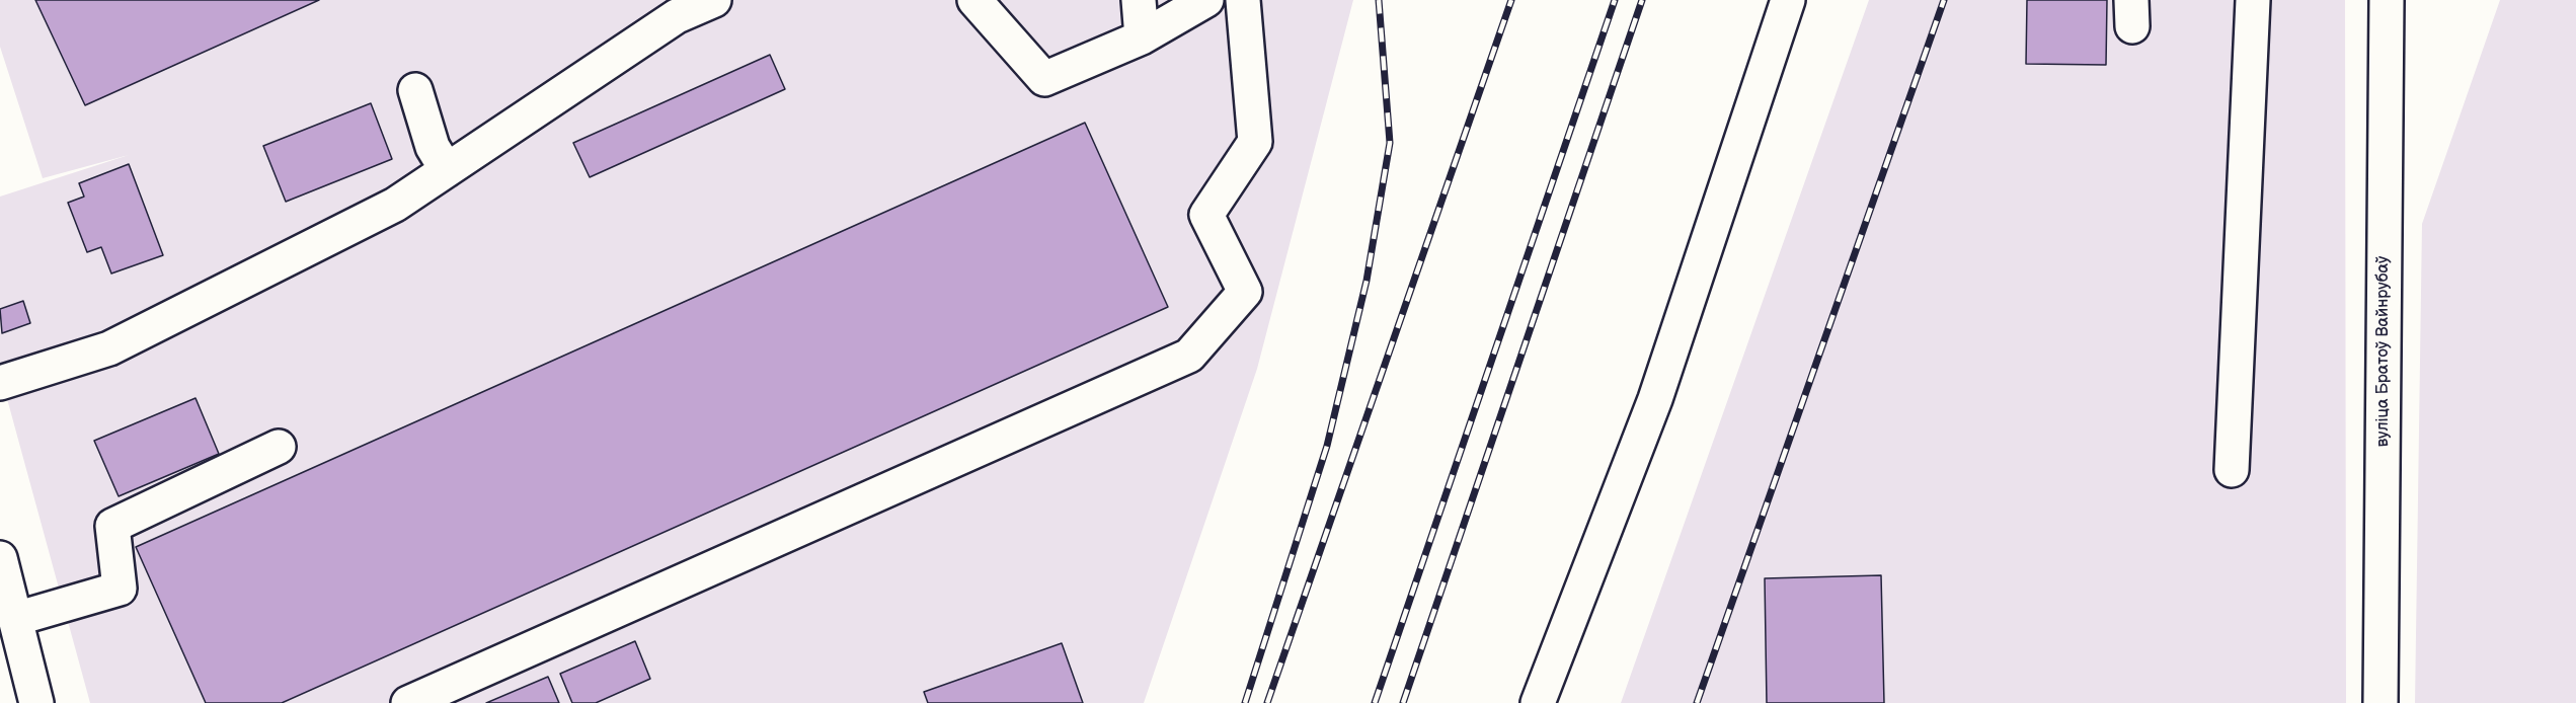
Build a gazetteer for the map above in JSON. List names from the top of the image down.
{
  "streets": {
    "street": ["вуліца Братоў Вайнрубаў"]
  }
}
